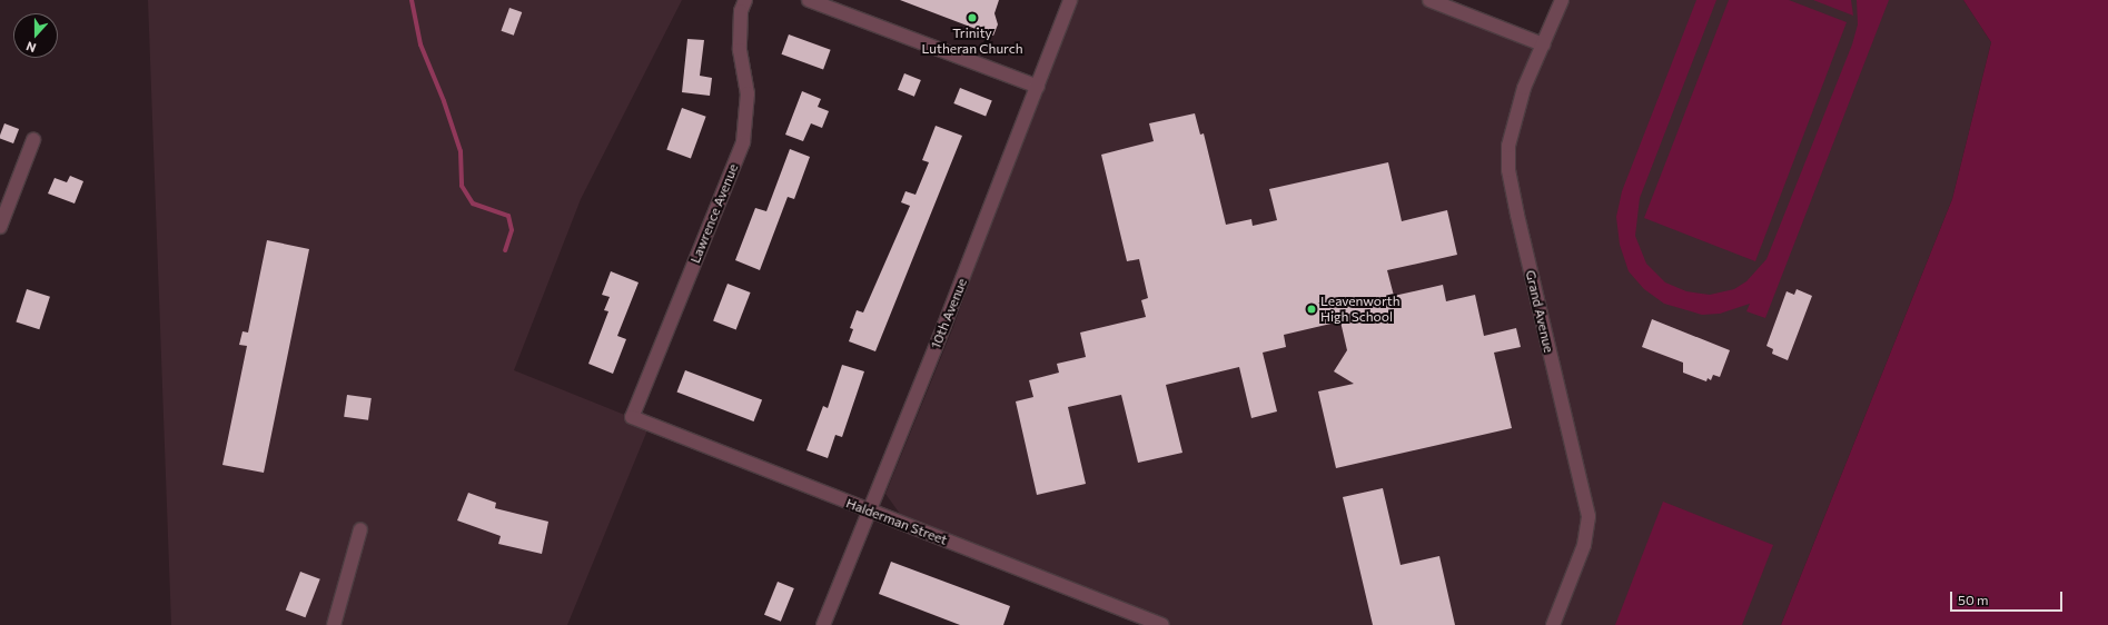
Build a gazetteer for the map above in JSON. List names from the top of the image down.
{
  "streets": {
    "street": [
      "Lawrence Avenue",
      "Grand Avenue",
      "10th Avenue",
      "Halderman Street"
    ]
  },
  "crossings": [
    ["Lawrence Avenue", "Halderman Street"],
    ["10th Avenue", "Halderman Street"]
  ],
  "places": ["Trinity Lutheran Church", "Leavenworth High School"],
  "scale_bar": "50 m",
  "north": "bottom"
}
